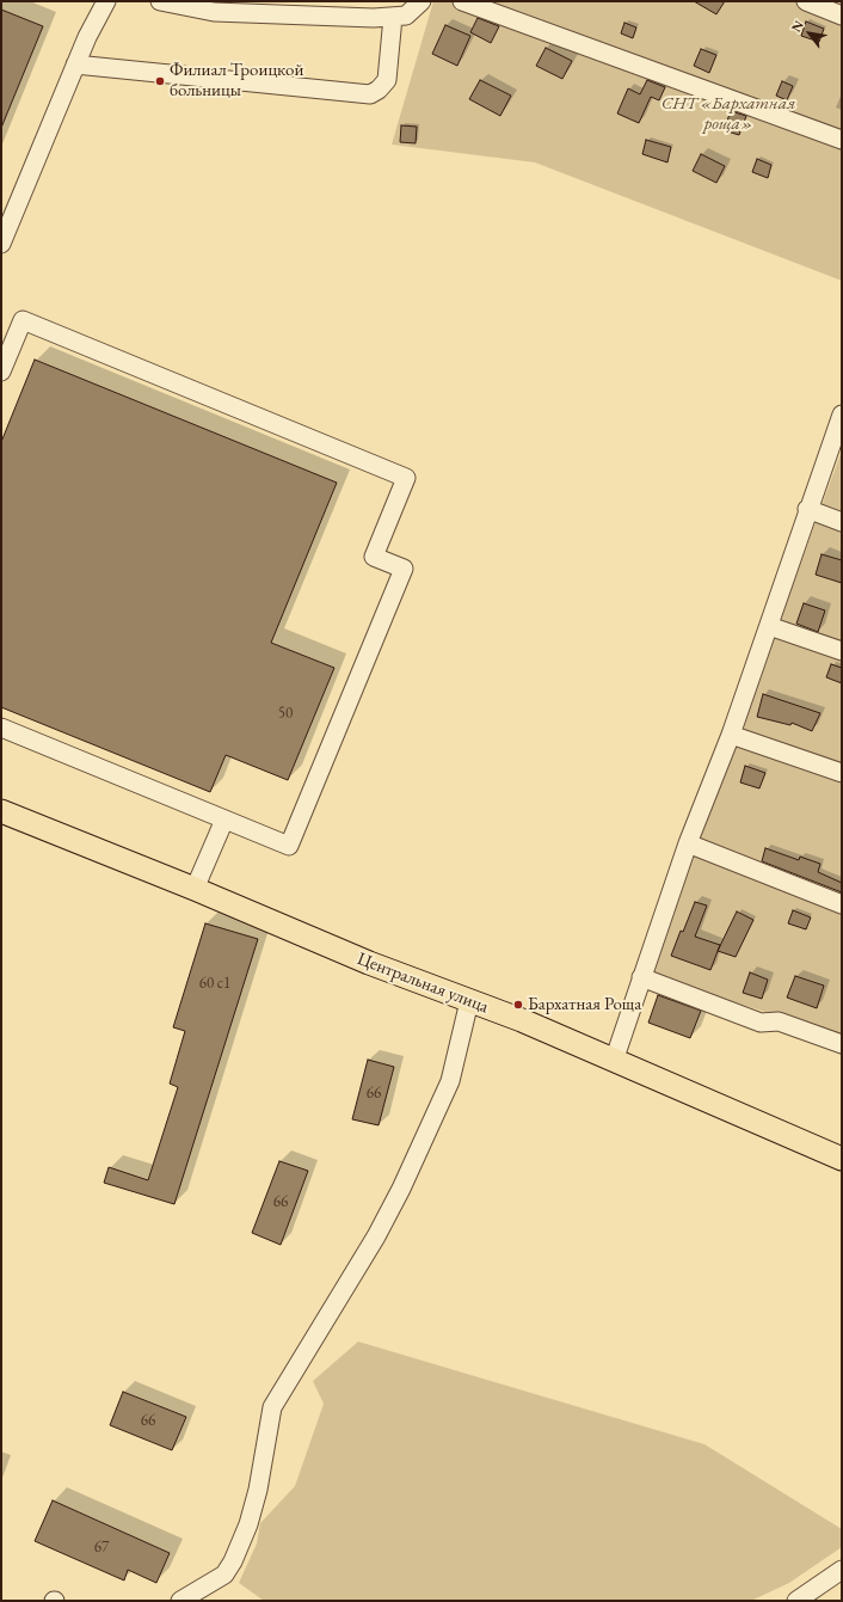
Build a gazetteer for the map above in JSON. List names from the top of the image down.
{
  "streets": {
    "main road": ["Центральная улица"]
  },
  "parks": ["СНТ «Бархатная роща»"],
  "places": ["Филиал Троицкой больницы", "Бархатная Роща"],
  "house_numbers": [
    "50",
    "60 с1",
    "66",
    "66",
    "66",
    "67"
  ],
  "north": "top left"
}
